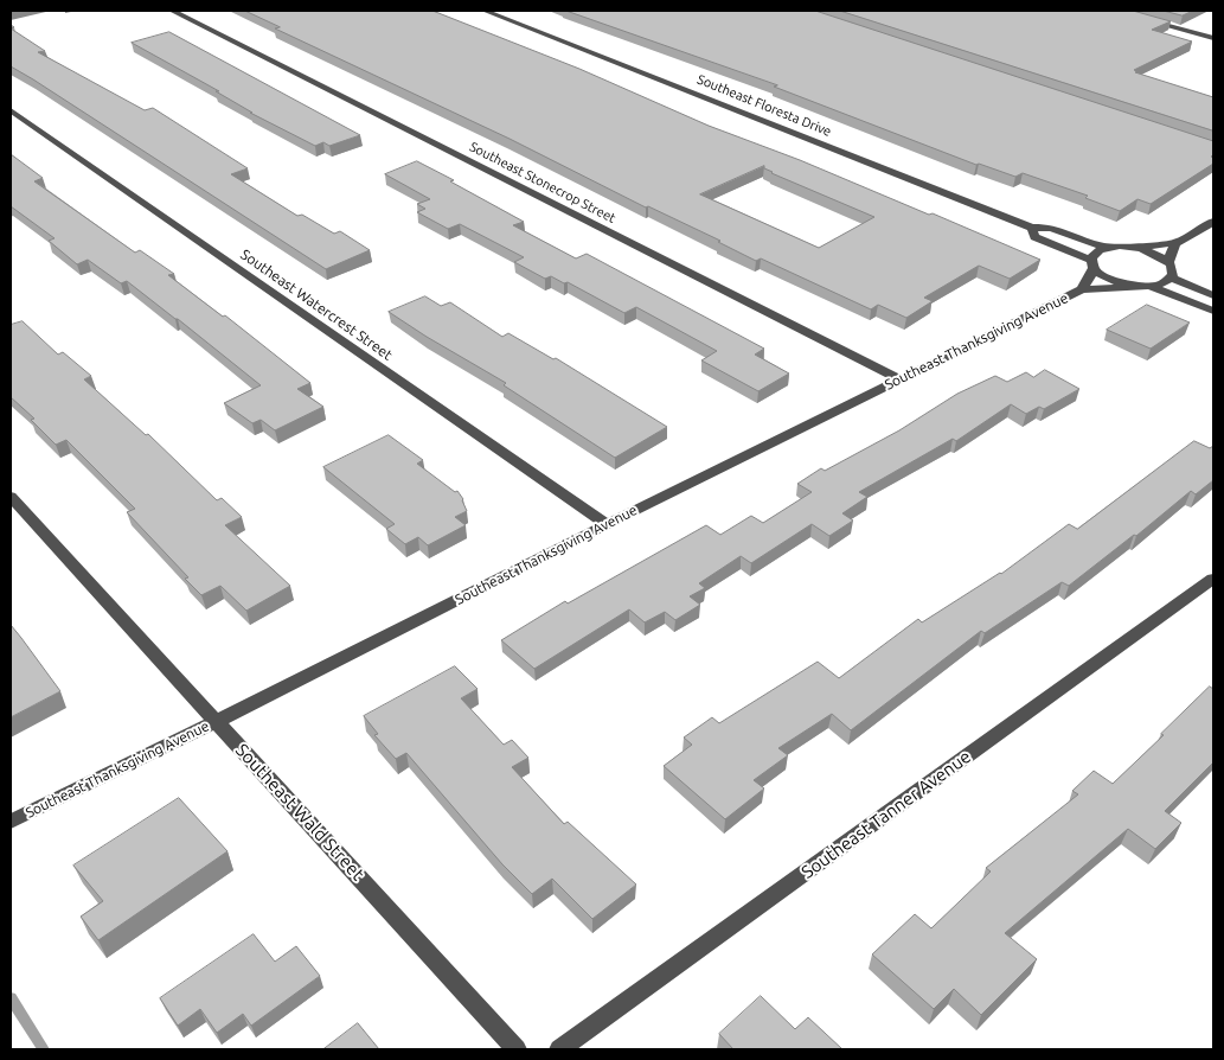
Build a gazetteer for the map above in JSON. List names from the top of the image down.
{
  "streets": {
    "street": [
      "Southeast Floresta Drive",
      "Southeast Stonecrop Street",
      "Southeast Watercrest Street",
      "Southeast Thanksgiving Avenue",
      "Southeast Wald Street",
      "Southeast Tanner Avenue"
    ]
  },
  "crossings": [
    ["Southeast Floresta Drive", "Southeast Thanksgiving Avenue"],
    ["Southeast Stonecrop Street", "Southeast Thanksgiving Avenue"],
    ["Southeast Watercrest Street", "Southeast Thanksgiving Avenue"],
    ["Southeast Thanksgiving Avenue", "Southeast Wald Street"]
  ]
}
